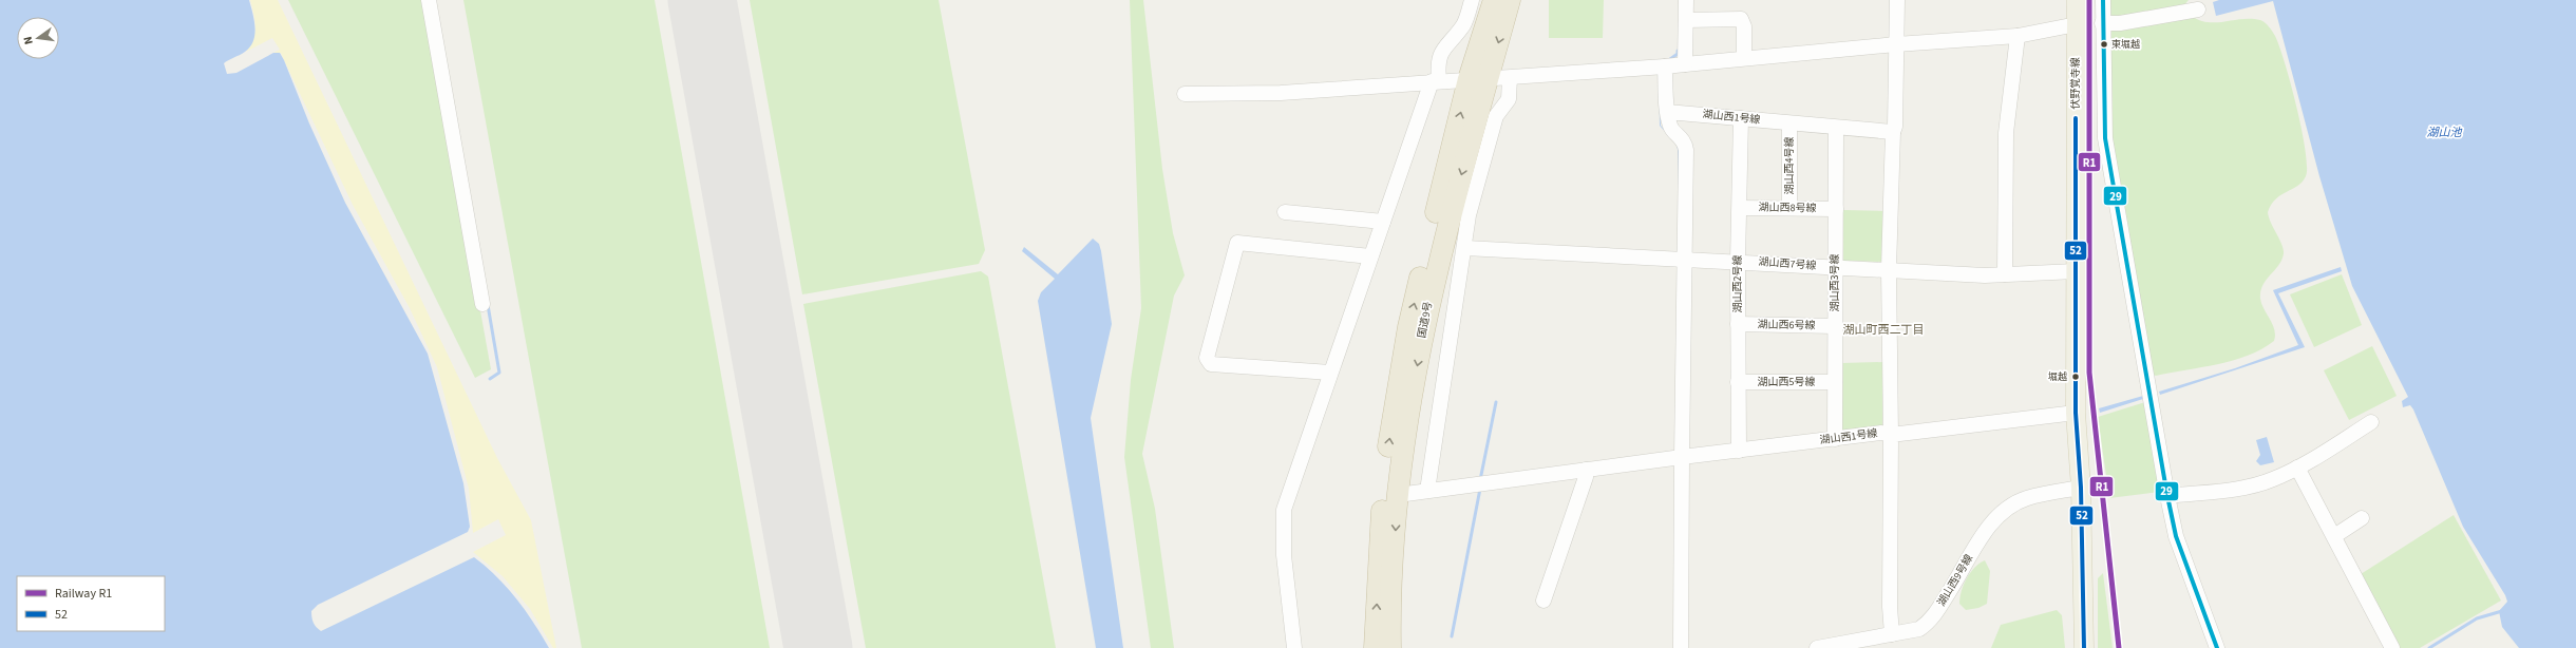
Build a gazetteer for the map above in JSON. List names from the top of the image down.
{
  "streets": {
    "highway": ["国道9号"],
    "main road": ["伏野覚寺線"],
    "street": [
      "湖山西1号線",
      "湖山西4号線",
      "湖山西8号線",
      "湖山西7号線",
      "湖山西3号線",
      "湖山西2号線",
      "湖山西6号線",
      "湖山西5号線",
      "湖山西9号線"
    ]
  },
  "crossings": [
    ["伏野覚寺線", "湖山西7号線"],
    ["伏野覚寺線", "湖山西9号線"],
    ["湖山西1号線", "湖山西4号線"],
    ["湖山西1号線", "湖山西7号線"],
    ["湖山西1号線", "湖山西3号線"],
    ["湖山西1号線", "湖山西2号線"],
    ["湖山西1号線", "国道9号"],
    ["湖山西4号線", "湖山西8号線"],
    ["湖山西8号線", "湖山西3号線"],
    ["湖山西8号線", "湖山西2号線"],
    ["湖山西7号線", "湖山西3号線"],
    ["湖山西7号線", "湖山西2号線"],
    ["湖山西3号線", "湖山西6号線"],
    ["湖山西3号線", "湖山西5号線"],
    ["湖山西2号線", "湖山西6号線"],
    ["湖山西2号線", "湖山西5号線"]
  ],
  "districts": ["湖山町西二丁目"],
  "water": ["湖山池"],
  "places": ["東堀越", "堀越"],
  "lines": ["rail line R1", "transit line 29", "transit line 52"],
  "legend": ["Railway R1", "52"],
  "north": "left"
}
